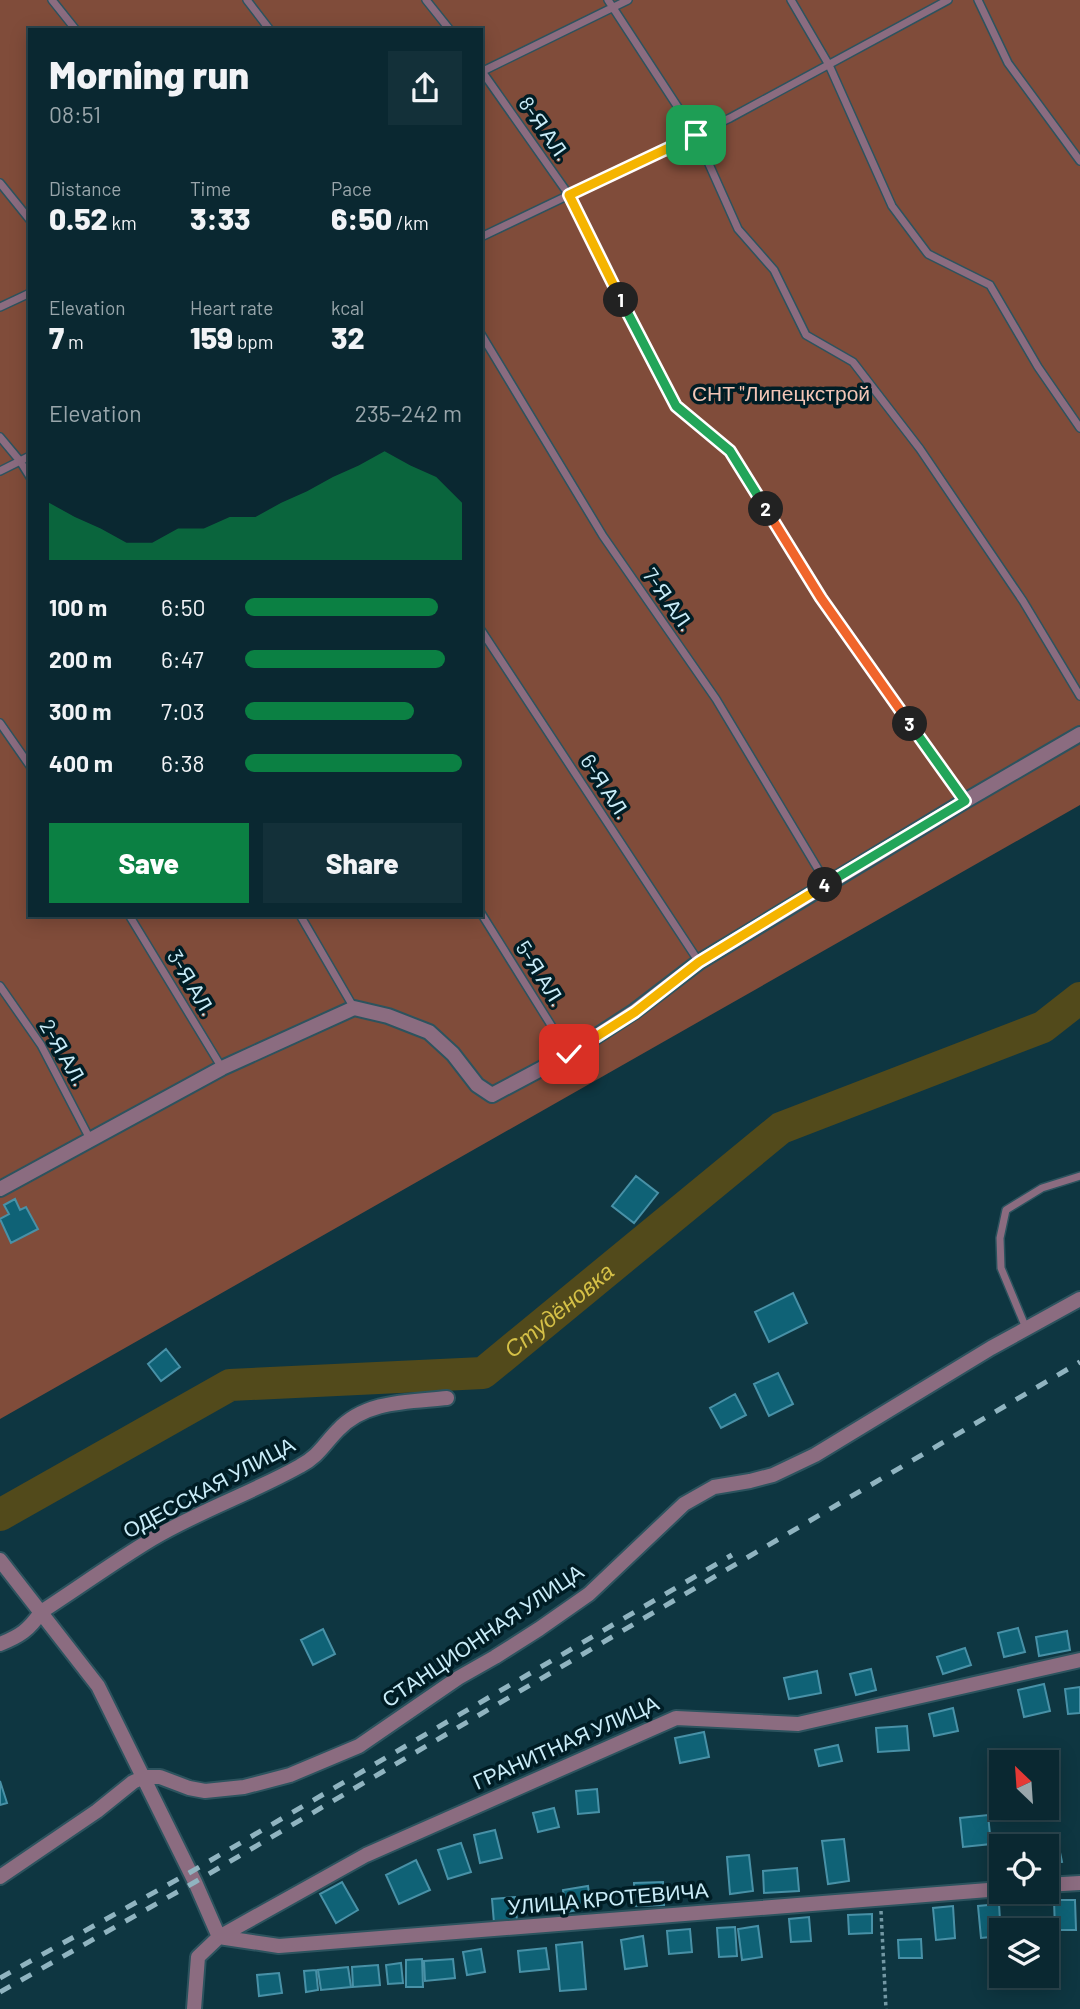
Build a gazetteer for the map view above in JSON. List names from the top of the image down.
{
  "streets": {
    "street": [
      "ОДЕССКАЯ УЛИЦА",
      "СТАНЦИОННАЯ УЛИЦА",
      "ГРАНИТНАЯ УЛИЦА",
      "УЛИЦА КРОТЕВИЧА"
    ],
    "lane": [
      "8-Я АЛ.",
      "7-Я АЛ.",
      "6-Я АЛ.",
      "5-Я АЛ.",
      "3-Я АЛ.",
      "2-Я АЛ."
    ]
  },
  "crossings": [
    ["ГРАНИТНАЯ УЛИЦА", "УЛИЦА КРОТЕВИЧА"]
  ],
  "water": ["Студёновка"],
  "parks": ["СНТ \"Липецкстрой"],
  "north": "top left",
  "page": {
    "heading": ["Morning run", "08:51"],
    "stats": [
      ["Distance", "0.52 km"],
      ["Time", "3:33"],
      ["Pace", "6:50 /km"],
      ["Elevation", "7 m"],
      ["Heart rate", "159 bpm"],
      ["kcal", "32"]
    ],
    "pins": [
      "1",
      "2",
      "3",
      "4"
    ],
    "chart": ["Elevation", "235–242 m"],
    "list": [
      {
        "name": "100 m",
        "note": "6:50"
      },
      {
        "name": "200 m",
        "note": "6:47"
      },
      {
        "name": "300 m",
        "note": "7:03"
      },
      {
        "name": "400 m",
        "note": "6:38"
      }
    ],
    "buttons": ["Save", "Share"]
  }
}
